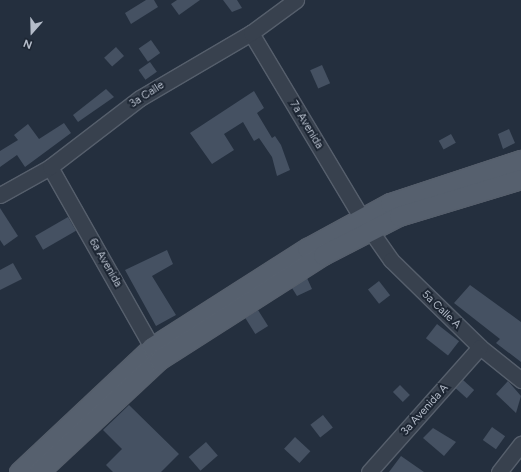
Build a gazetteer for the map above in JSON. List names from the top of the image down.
{
  "streets": {
    "street": [
      "3a Calle",
      "7a Avenida",
      "6a Avenida",
      "5a Calle A",
      "3a Avenida A"
    ]
  },
  "crossings": [
    ["3a Calle", "7a Avenida"],
    ["3a Calle", "6a Avenida"],
    ["7a Avenida", "5a Calle A"],
    ["5a Calle A", "3a Avenida A"]
  ],
  "north": "bottom"
}
